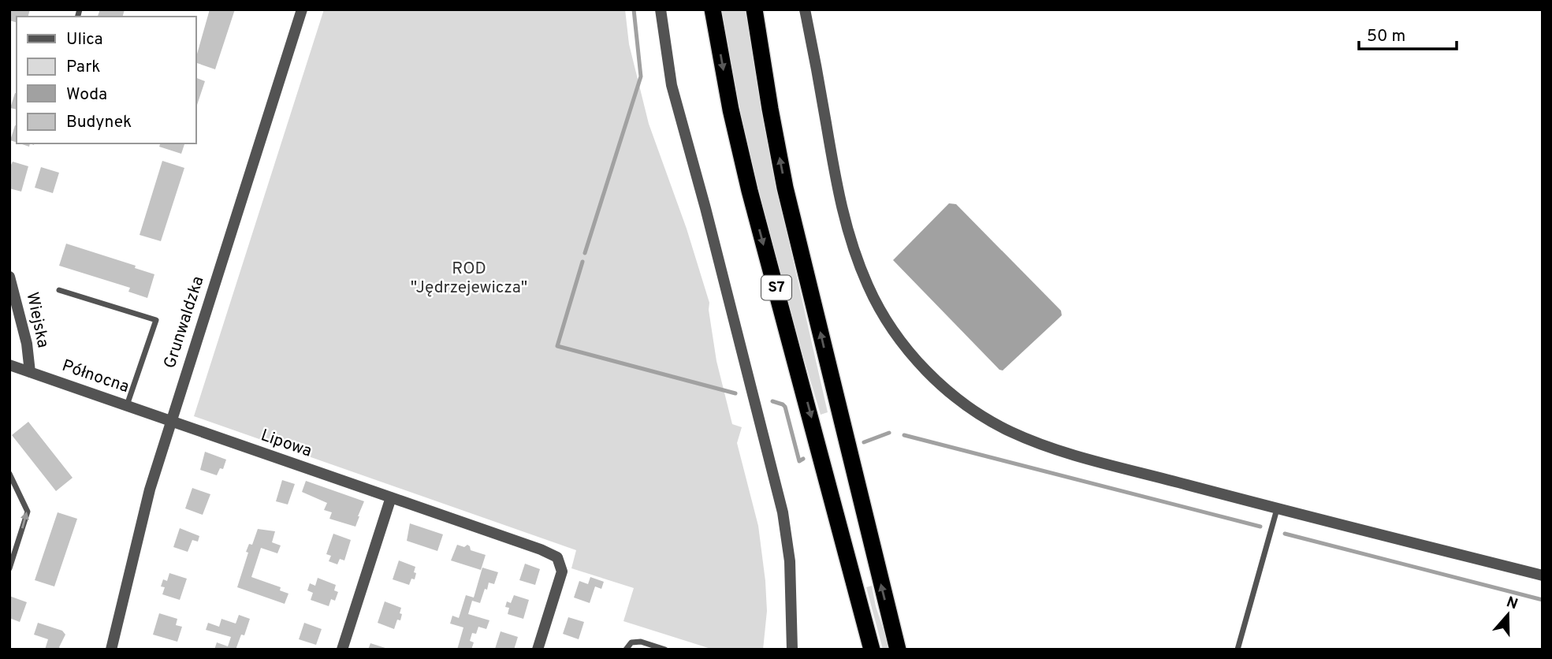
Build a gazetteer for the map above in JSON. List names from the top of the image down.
{
  "streets": {
    "highway": ["S7"],
    "street": [
      "Wiejska",
      "Grunwaldzka",
      "Północna",
      "Lipowa"
    ]
  },
  "crossings": [
    ["Wiejska", "Północna"],
    ["Grunwaldzka", "Północna"],
    ["Grunwaldzka", "Lipowa"],
    ["Północna", "Lipowa"]
  ],
  "parks": ["ROD \"Jędrzejewicza\""],
  "legend": [
    "Ulica",
    "Park",
    "Woda",
    "Budynek"
  ],
  "scale_bar": "50 m",
  "north": "top"
}
